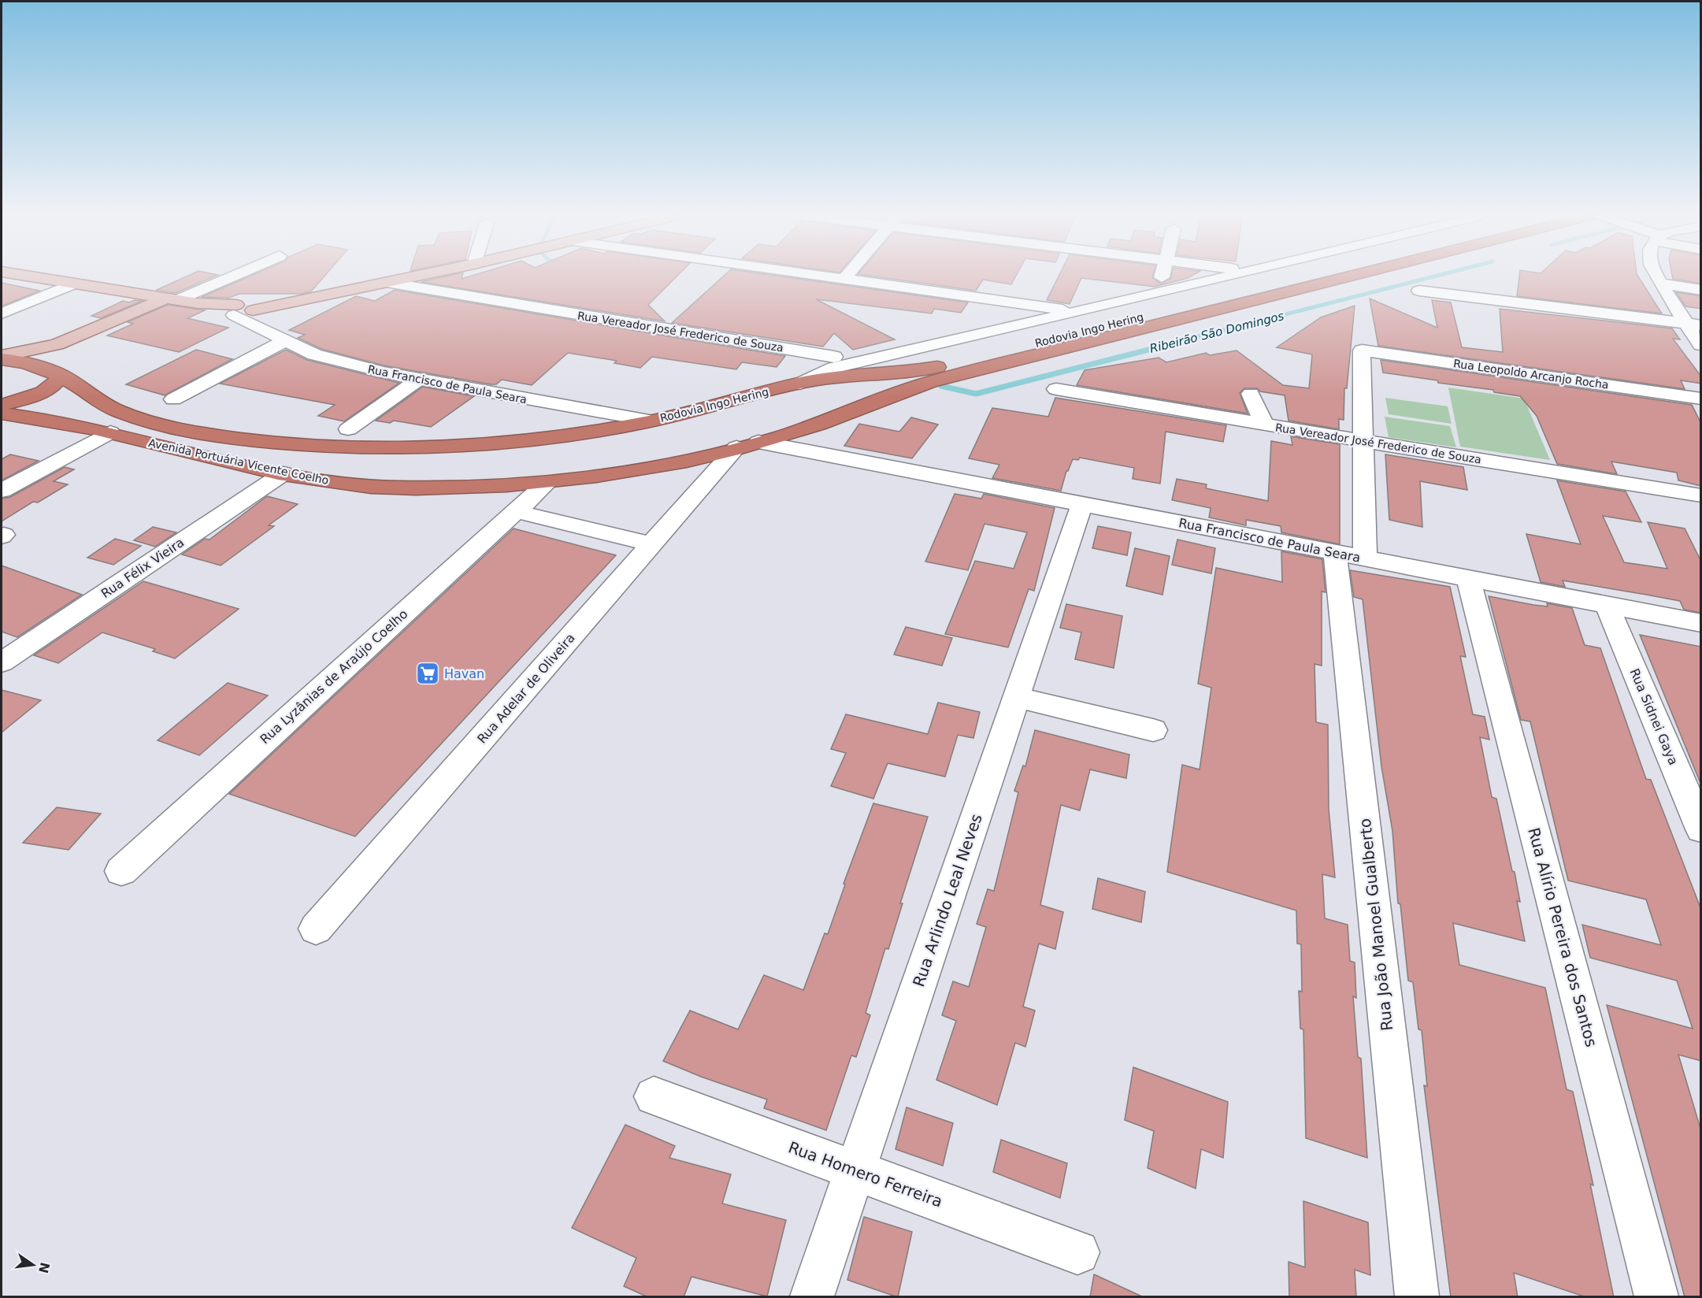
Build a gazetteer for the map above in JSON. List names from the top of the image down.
{
  "streets": {
    "highway": ["Rodovia Ingo Hering", "Avenida Portuária Vicente Coelho"],
    "street": [
      "Rua Vereador José Frederico de Souza",
      "Rua Leopoldo Arcanjo Rocha",
      "Rua Francisco de Paula Seara",
      "Rua Félix Vieira",
      "Rua Lyzânias de Araújo Coelho",
      "Rua Adelar de Oliveira",
      "Rua Sidnei Gaya",
      "Rua Arlindo Leal Neves",
      "Rua João Manoel Gualberto",
      "Rua Alírio Pereira dos Santos",
      "Rua Homero Ferreira"
    ]
  },
  "crossings": [
    ["Rodovia Ingo Hering", "Rua Francisco de Paula Seara"],
    ["Rodovia Ingo Hering", "Avenida Portuária Vicente Coelho"],
    ["Rua Vereador José Frederico de Souza", "Rua João Manoel Gualberto"],
    ["Rua Leopoldo Arcanjo Rocha", "Rua João Manoel Gualberto"],
    ["Rua Francisco de Paula Seara", "Avenida Portuária Vicente Coelho"],
    ["Rua Francisco de Paula Seara", "Rua Sidnei Gaya"],
    ["Rua Francisco de Paula Seara", "Rua Arlindo Leal Neves"],
    ["Rua Francisco de Paula Seara", "Rua João Manoel Gualberto"],
    ["Rua Francisco de Paula Seara", "Rua Alírio Pereira dos Santos"],
    ["Avenida Portuária Vicente Coelho", "Rua Félix Vieira"],
    ["Avenida Portuária Vicente Coelho", "Rua Lyzânias de Araújo Coelho"],
    ["Avenida Portuária Vicente Coelho", "Rua Adelar de Oliveira"],
    ["Rua Arlindo Leal Neves", "Rua Homero Ferreira"]
  ],
  "water": ["Ribeirão São Domingos"],
  "places": {
    "supermarket": ["Havan"]
  },
  "north": "right"
}
